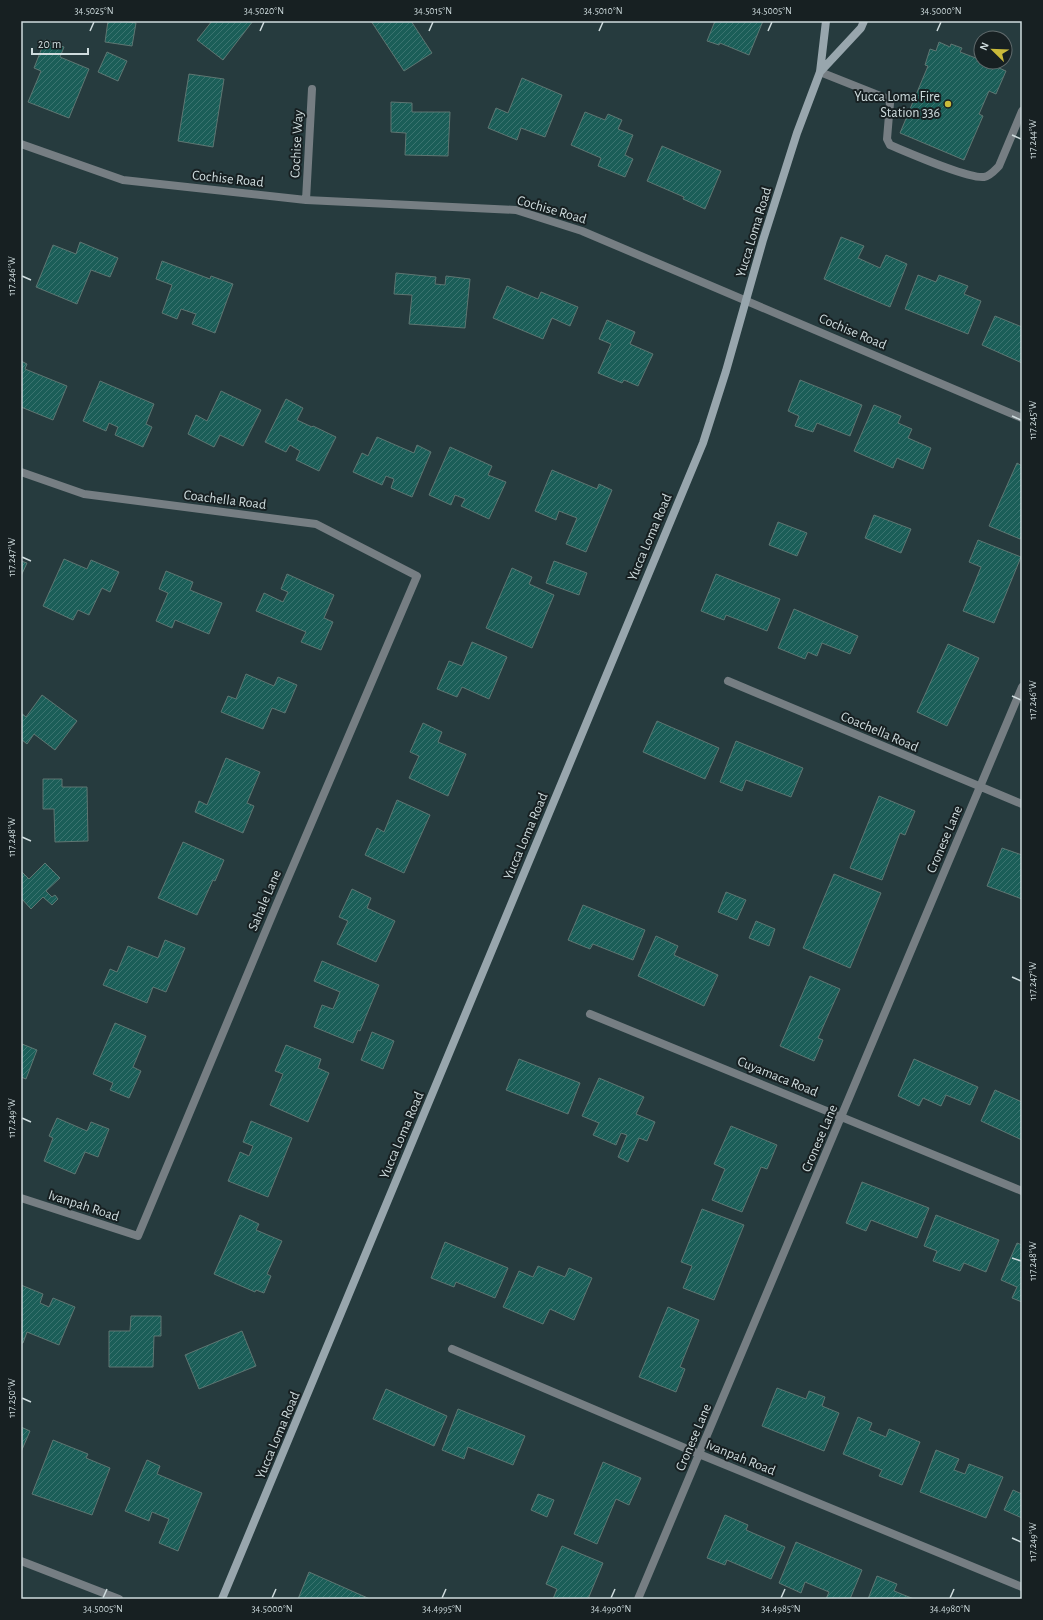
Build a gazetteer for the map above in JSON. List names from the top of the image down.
{
  "streets": {
    "main road": ["Yucca Loma Road"],
    "street": [
      "Cochise Way",
      "Cochise Road",
      "Coachella Road",
      "Cronese Lane",
      "Sahale Lane",
      "Cuyamaca Road",
      "Ivanpah Road"
    ]
  },
  "crossings": [
    ["Cochise Way", "Cochise Road"],
    ["Cochise Road", "Yucca Loma Road"],
    ["Coachella Road", "Cronese Lane"],
    ["Coachella Road", "Sahale Lane"],
    ["Cronese Lane", "Cuyamaca Road"],
    ["Cronese Lane", "Ivanpah Road"],
    ["Sahale Lane", "Ivanpah Road"]
  ],
  "places": ["Yucca Loma Fire Station 336"],
  "scale_bar": "20 m",
  "north": "top left",
  "coordinates": [
    "34.5025°N",
    "34.5020°N",
    "34.5015°N",
    "34.5010°N",
    "34.5005°N",
    "34.5000°N",
    "117.244°W",
    "117.246°W",
    "117.245°W",
    "117.247°W",
    "117.248°W",
    "117.249°W",
    "117.250°W",
    "34.4995°N",
    "34.4990°N",
    "34.4985°N",
    "34.4980°N"
  ]
}
